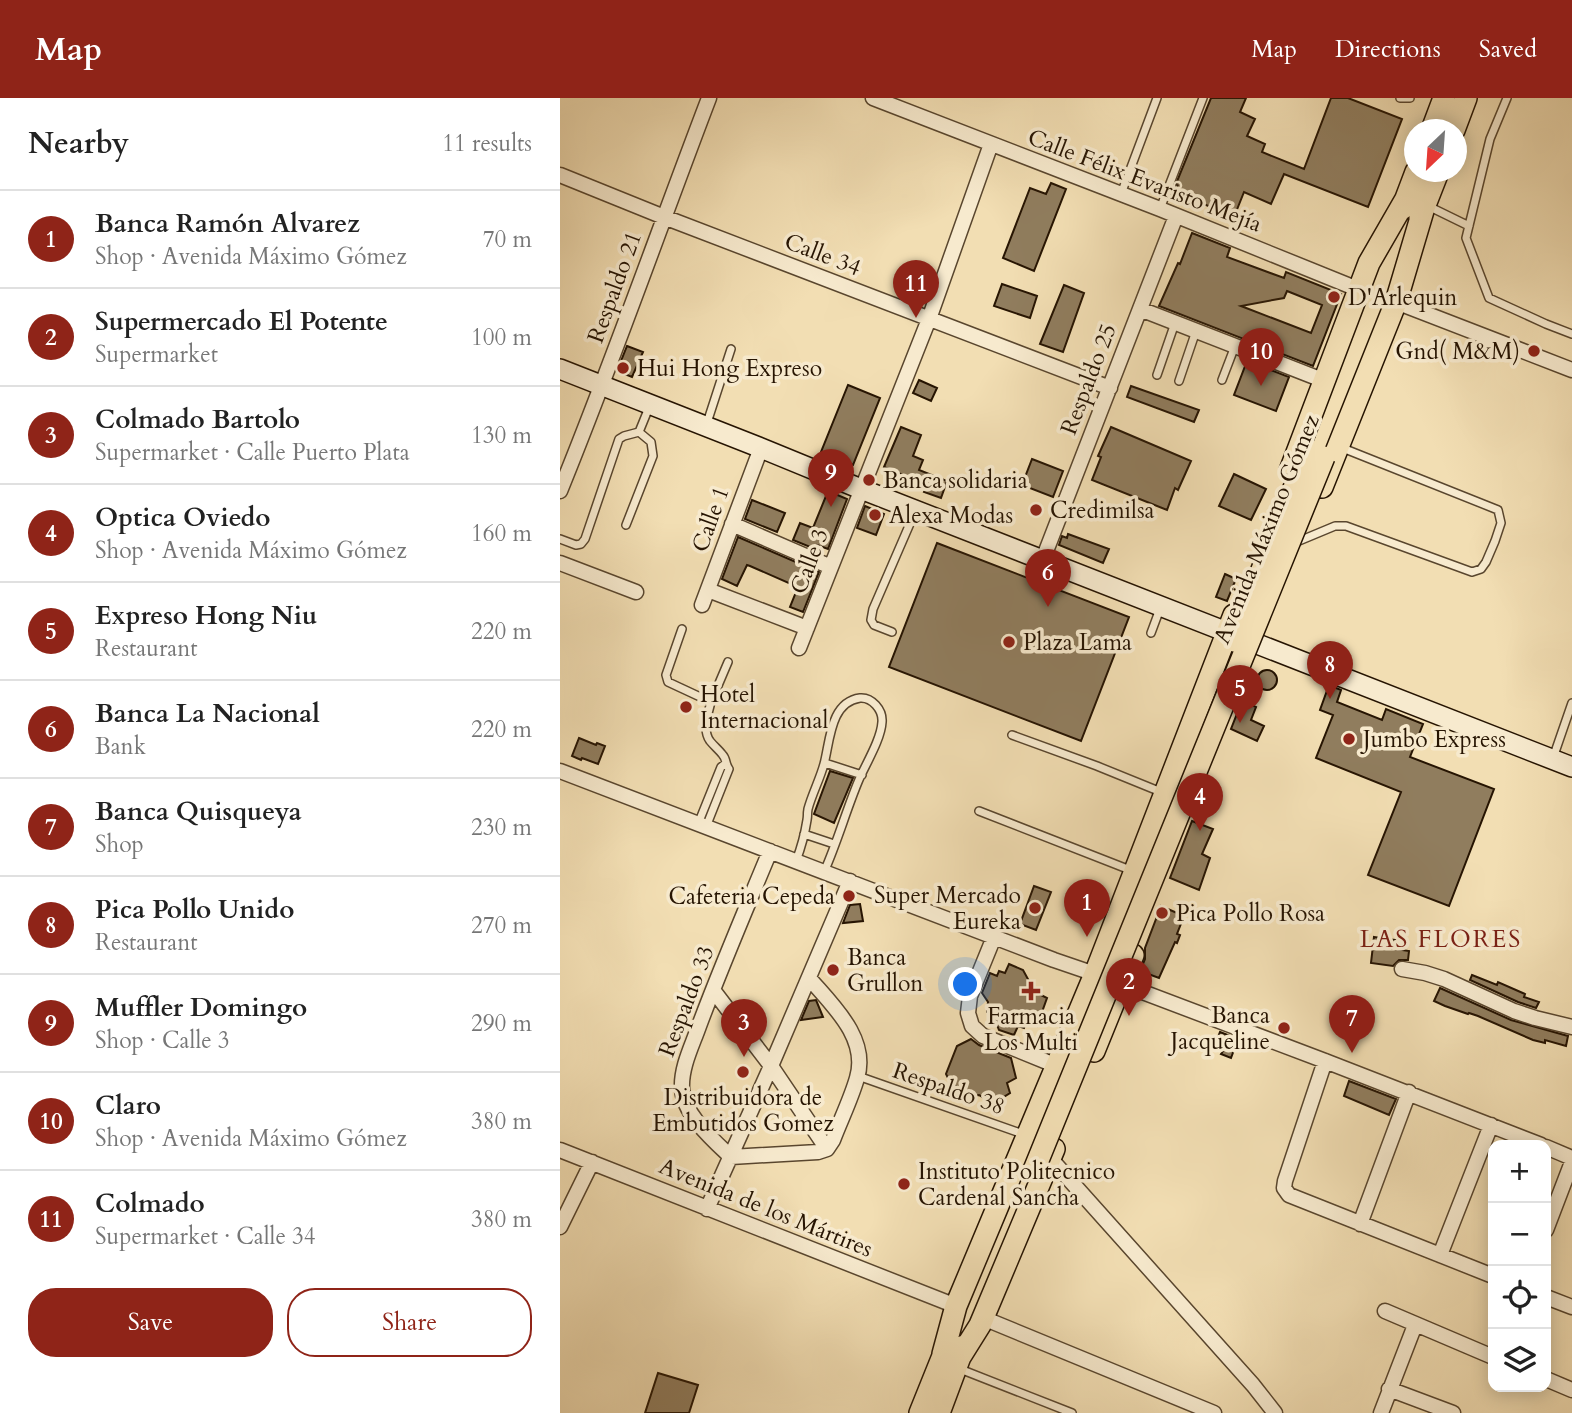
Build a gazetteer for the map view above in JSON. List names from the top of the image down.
{
  "streets": {
    "main road": ["Avenida Máximo Gómez"],
    "street": [
      "Calle Félix Evaristo Mejía",
      "Calle 34",
      "Respaldo 21",
      "Respaldo 25",
      "Calle 1",
      "Calle 3",
      "Respaldo 33",
      "Avenida de los Mártires"
    ],
    "lane": ["Respaldo 38"]
  },
  "crossings": [
    ["Calle Félix Evaristo Mejía", "Respaldo 25"],
    ["Calle Félix Evaristo Mejía", "Calle 3"],
    ["Calle 34", "Respaldo 21"],
    ["Calle 34", "Respaldo 25"],
    ["Calle 34", "Calle 3"]
  ],
  "districts": ["LAS FLORES"],
  "places": {
    "other": [
      "D'Arlequin",
      "Gnd( M&M)",
      "Hui Hong Expreso",
      "Banca solidaria",
      "Credimilsa",
      "Alexa Modas",
      "Plaza Lama",
      "Hotel Internacional",
      "Jumbo Express",
      "Cafeteria Cepeda",
      "Super Mercado Eureka",
      "Pica Pollo Rosa",
      "Banca Grullon",
      "Banca Jacqueline",
      "Distribuidora de Embutidos Gomez",
      "Instituto Politecnico Cardenal Sancha"
    ],
    "health": ["Farmacia Los Multi"]
  },
  "north": "bottom left",
  "page": {
    "header": "Map",
    "nav": ["Map", "Directions", "Saved"],
    "heading": ["Nearby", "11 results"],
    "list": [
      {
        "mark": "1",
        "name": "Banca Ramón Alvarez",
        "note": "Shop · Avenida Máximo Gómez",
        "value": "70 m"
      },
      {
        "mark": "2",
        "name": "Supermercado El Potente",
        "note": "Supermarket",
        "value": "100 m"
      },
      {
        "mark": "3",
        "name": "Colmado Bartolo",
        "note": "Supermarket · Calle Puerto Plata",
        "value": "130 m"
      },
      {
        "mark": "4",
        "name": "Optica Oviedo",
        "note": "Shop · Avenida Máximo Gómez",
        "value": "160 m"
      },
      {
        "mark": "5",
        "name": "Expreso Hong Niu",
        "note": "Restaurant",
        "value": "220 m"
      },
      {
        "mark": "6",
        "name": "Banca La Nacional",
        "note": "Bank",
        "value": "220 m"
      },
      {
        "mark": "7",
        "name": "Banca Quisqueya",
        "note": "Shop",
        "value": "230 m"
      },
      {
        "mark": "8",
        "name": "Pica Pollo Unido",
        "note": "Restaurant",
        "value": "270 m"
      },
      {
        "mark": "9",
        "name": "Muffler Domingo",
        "note": "Shop · Calle 3",
        "value": "290 m"
      },
      {
        "mark": "10",
        "name": "Claro",
        "note": "Shop · Avenida Máximo Gómez",
        "value": "380 m"
      },
      {
        "mark": "11",
        "name": "Colmado",
        "note": "Supermarket · Calle 34",
        "value": "380 m"
      }
    ],
    "pins": [
      "11",
      "10",
      "9",
      "6",
      "8",
      "5",
      "4",
      "1",
      "2",
      "7",
      "3"
    ],
    "map_buttons": ["+", "−"],
    "buttons": ["Save", "Share"]
  }
}
